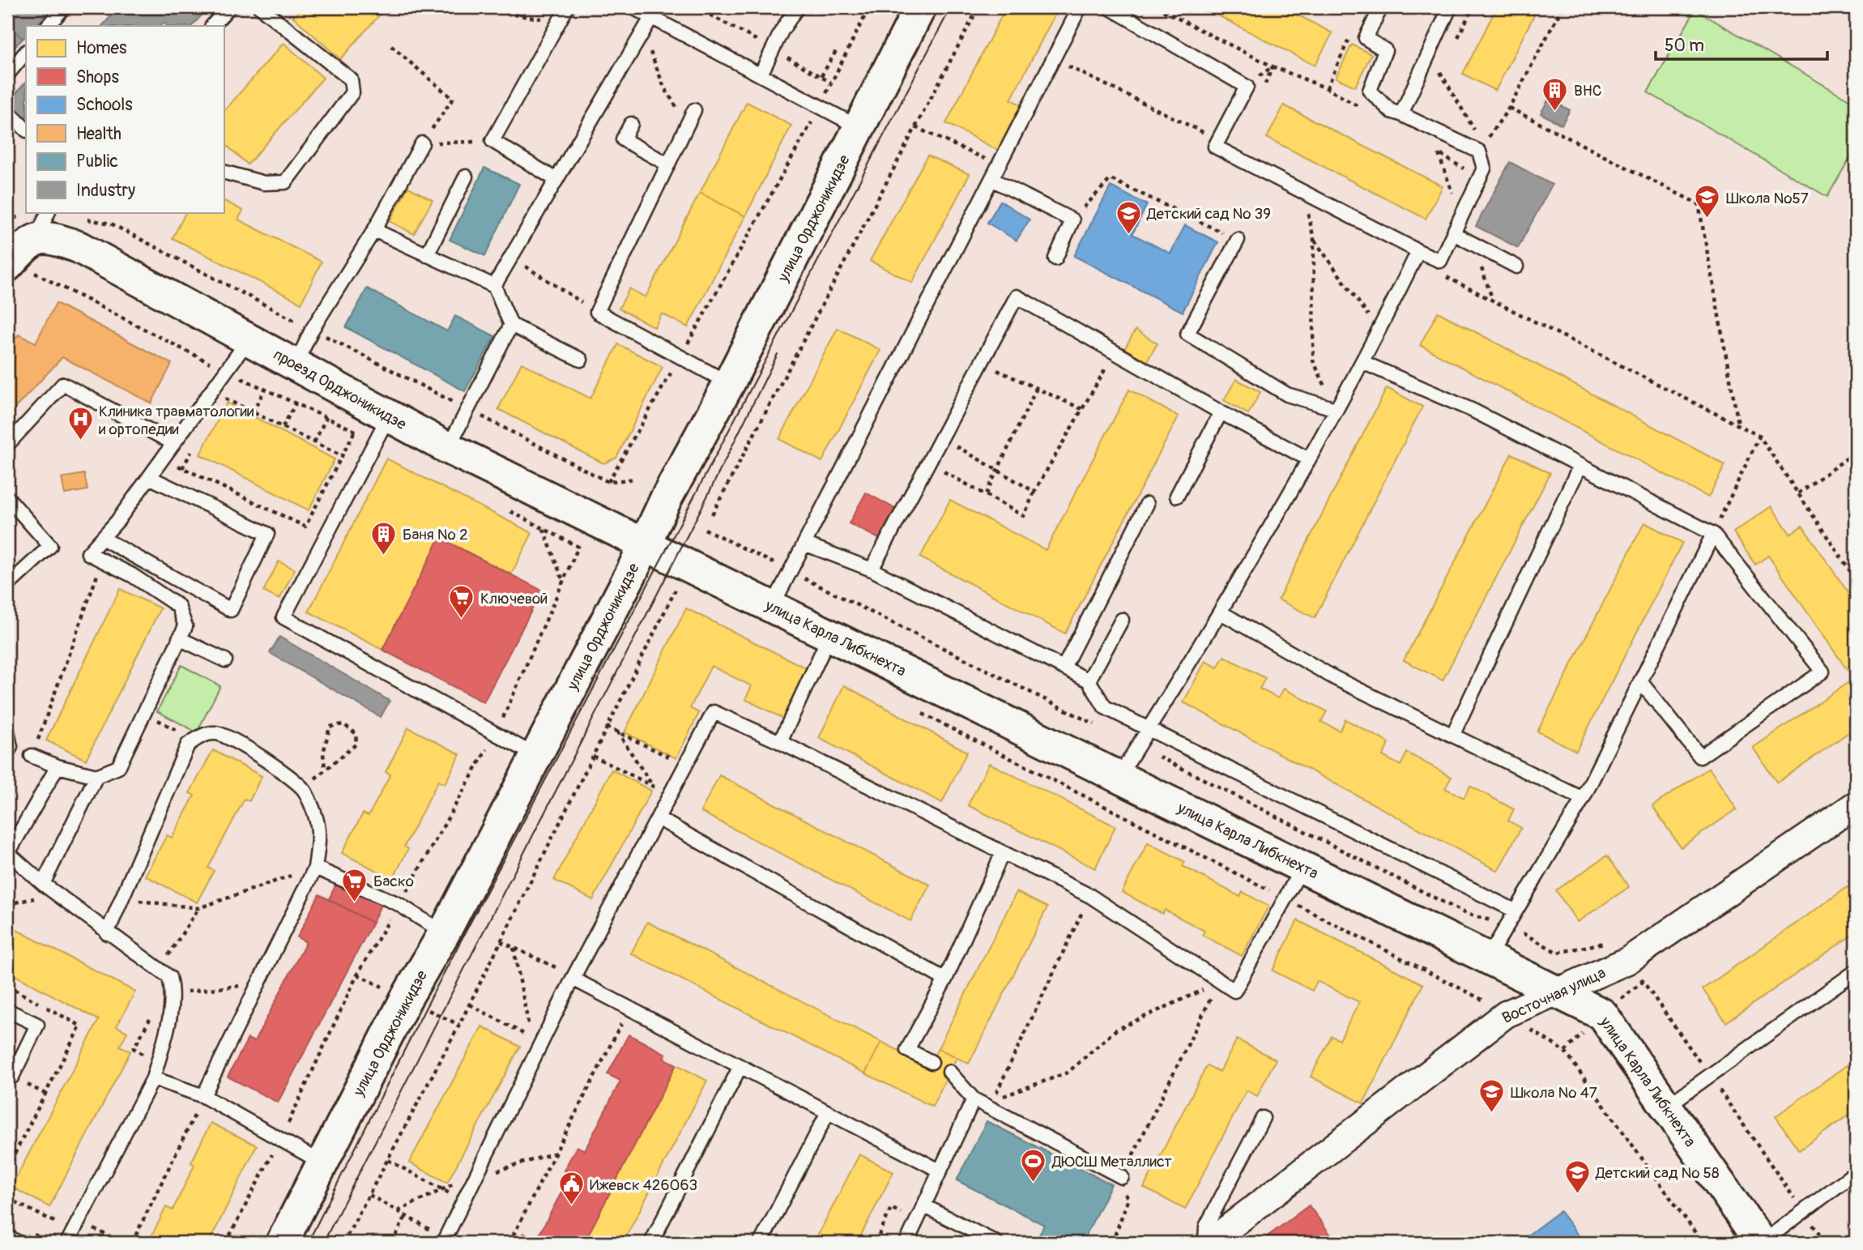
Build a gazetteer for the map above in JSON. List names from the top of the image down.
{
  "streets": {
    "main road": ["улица Орджоникидзе", "проезд Орджоникидзе", "улица Карла Либкнехта"],
    "street": ["Восточная улица"]
  },
  "crossings": [
    ["улица Орджоникидзе", "проезд Орджоникидзе"],
    ["улица Орджоникидзе", "улица Карла Либкнехта"],
    ["проезд Орджоникидзе", "улица Карла Либкнехта"],
    ["улица Карла Либкнехта", "Восточная улица"]
  ],
  "places": {
    "building": ["ВНС", "Баня № 2"],
    "school or university": [
      "Школа №57",
      "Детский сад № 39",
      "Школа № 47",
      "Детский сад № 58"
    ],
    "hospital": ["Клиника травматологии и ортопедии"],
    "supermarket": ["Ключевой", "Баско"],
    "sports": ["ДЮСШ Металлист"],
    "public building": ["Ижевск 426063"]
  },
  "legend": [
    "Homes",
    "Shops",
    "Schools",
    "Health",
    "Public",
    "Industry"
  ],
  "scale_bar": "50 m"
}
